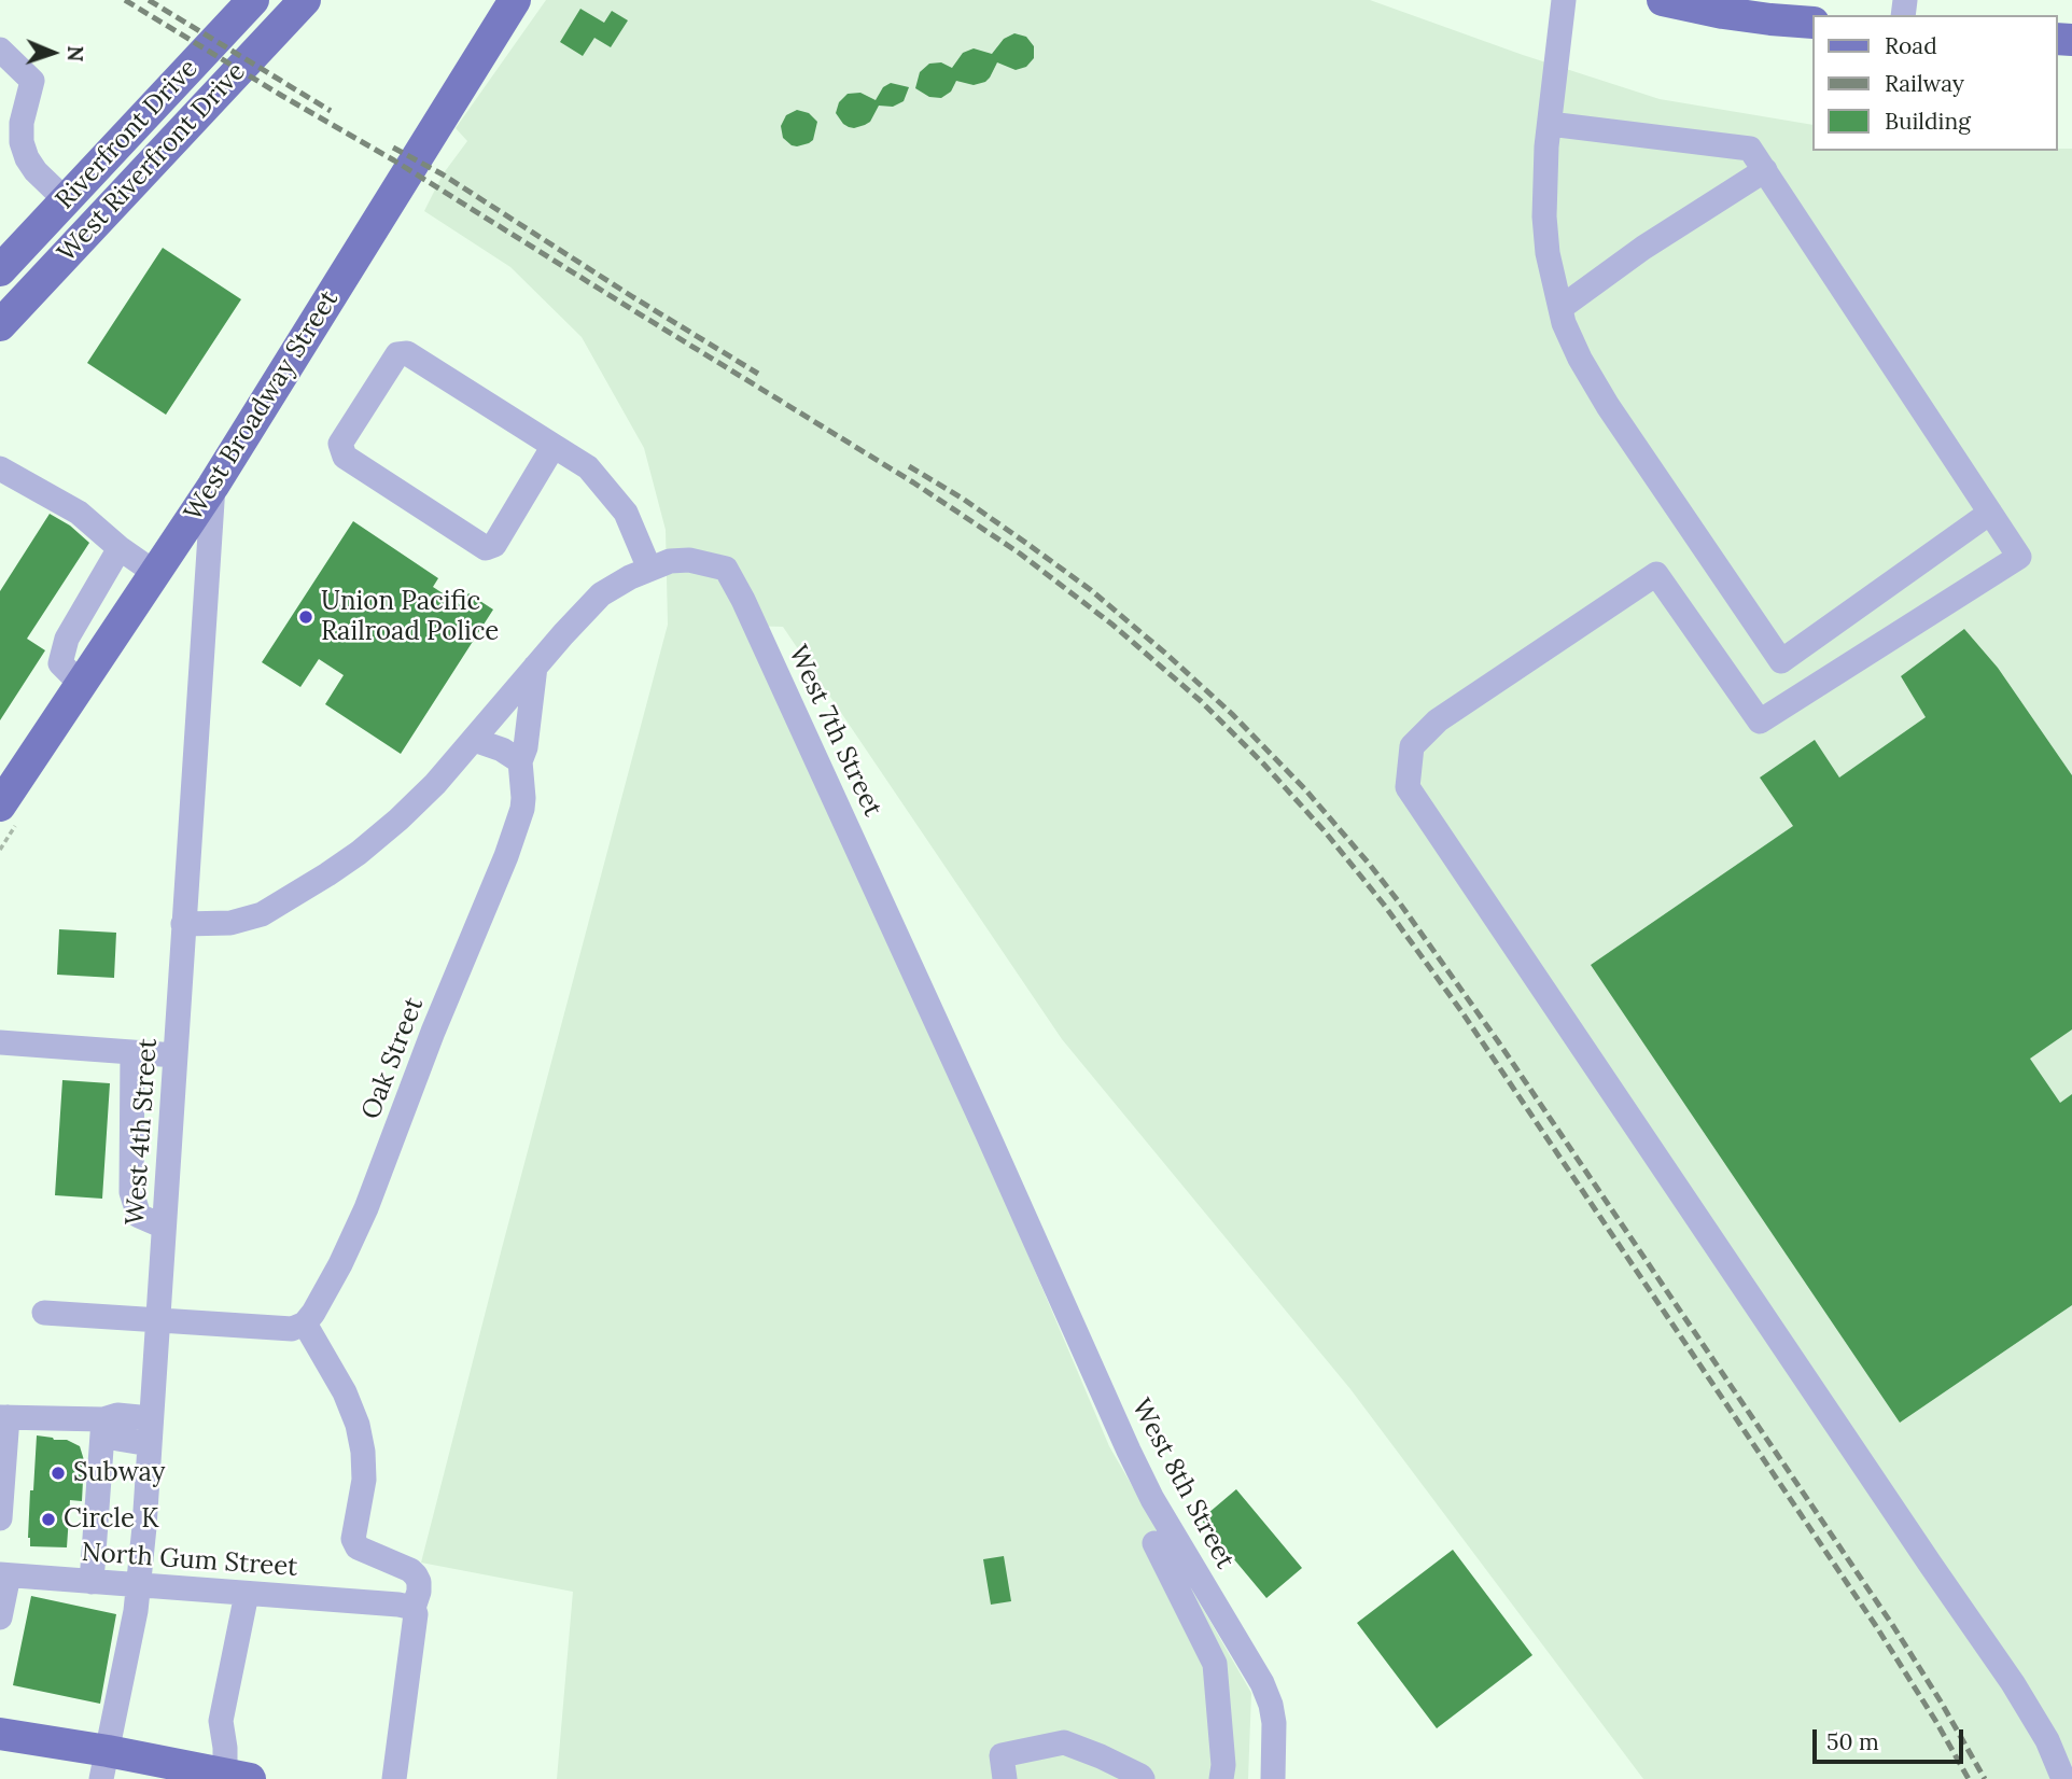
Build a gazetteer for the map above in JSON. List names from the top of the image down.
{
  "streets": {
    "main road": ["Riverfront Drive", "West Riverfront Drive", "West Broadway Street"],
    "street": [
      "West 7th Street",
      "Oak Street",
      "West 4th Street",
      "West 8th Street",
      "North Gum Street"
    ]
  },
  "crossings": [
    ["West Broadway Street", "West 4th Street"],
    ["West 7th Street", "Oak Street"],
    ["West 7th Street", "West 8th Street"],
    ["West 4th Street", "North Gum Street"]
  ],
  "places": ["Union Pacific Railroad Police", "Subway", "Circle K"],
  "legend": ["Road", "Railway", "Building"],
  "scale_bar": "50 m",
  "north": "right"
}
